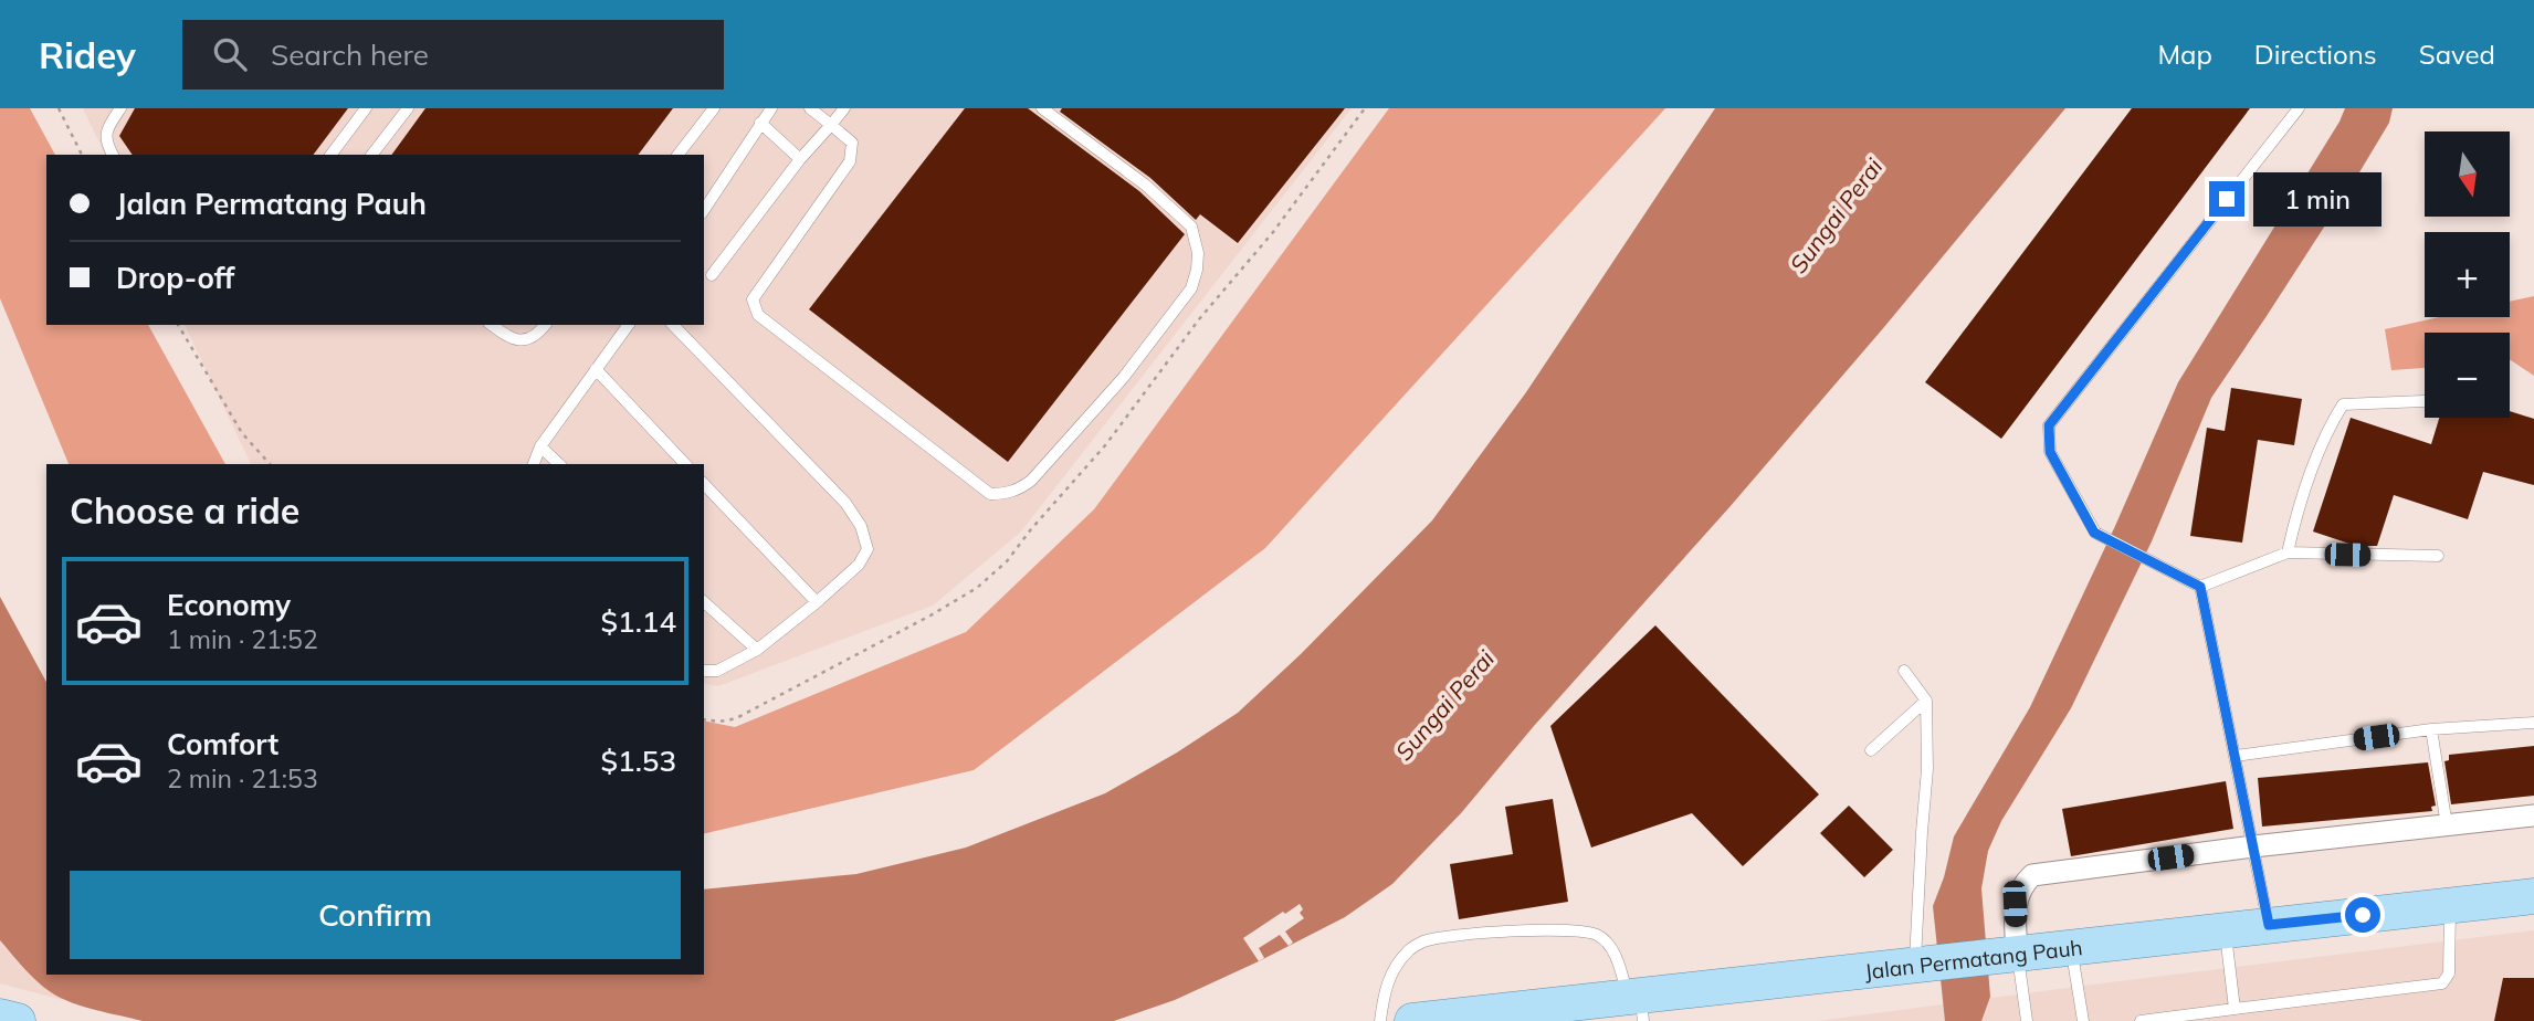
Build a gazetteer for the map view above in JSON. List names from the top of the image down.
{
  "streets": {
    "main road": ["Jalan Permatang Pauh"]
  },
  "water": ["Sungai Perai"],
  "north": "bottom",
  "page": {
    "header": "Ridey",
    "search": "Search here",
    "nav": ["Map", "Directions", "Saved"],
    "map_buttons": ["+", "−"],
    "banner": ["Jalan Permatang Pauh", "Drop-off"],
    "bubble": "1 min",
    "heading": "Choose a ride",
    "list": [
      {
        "name": "Economy",
        "note": "1 min · 21:52",
        "value": "$1.14"
      },
      {
        "name": "Comfort",
        "note": "2 min · 21:53",
        "value": "$1.53"
      }
    ],
    "buttons": "Confirm"
  }
}
